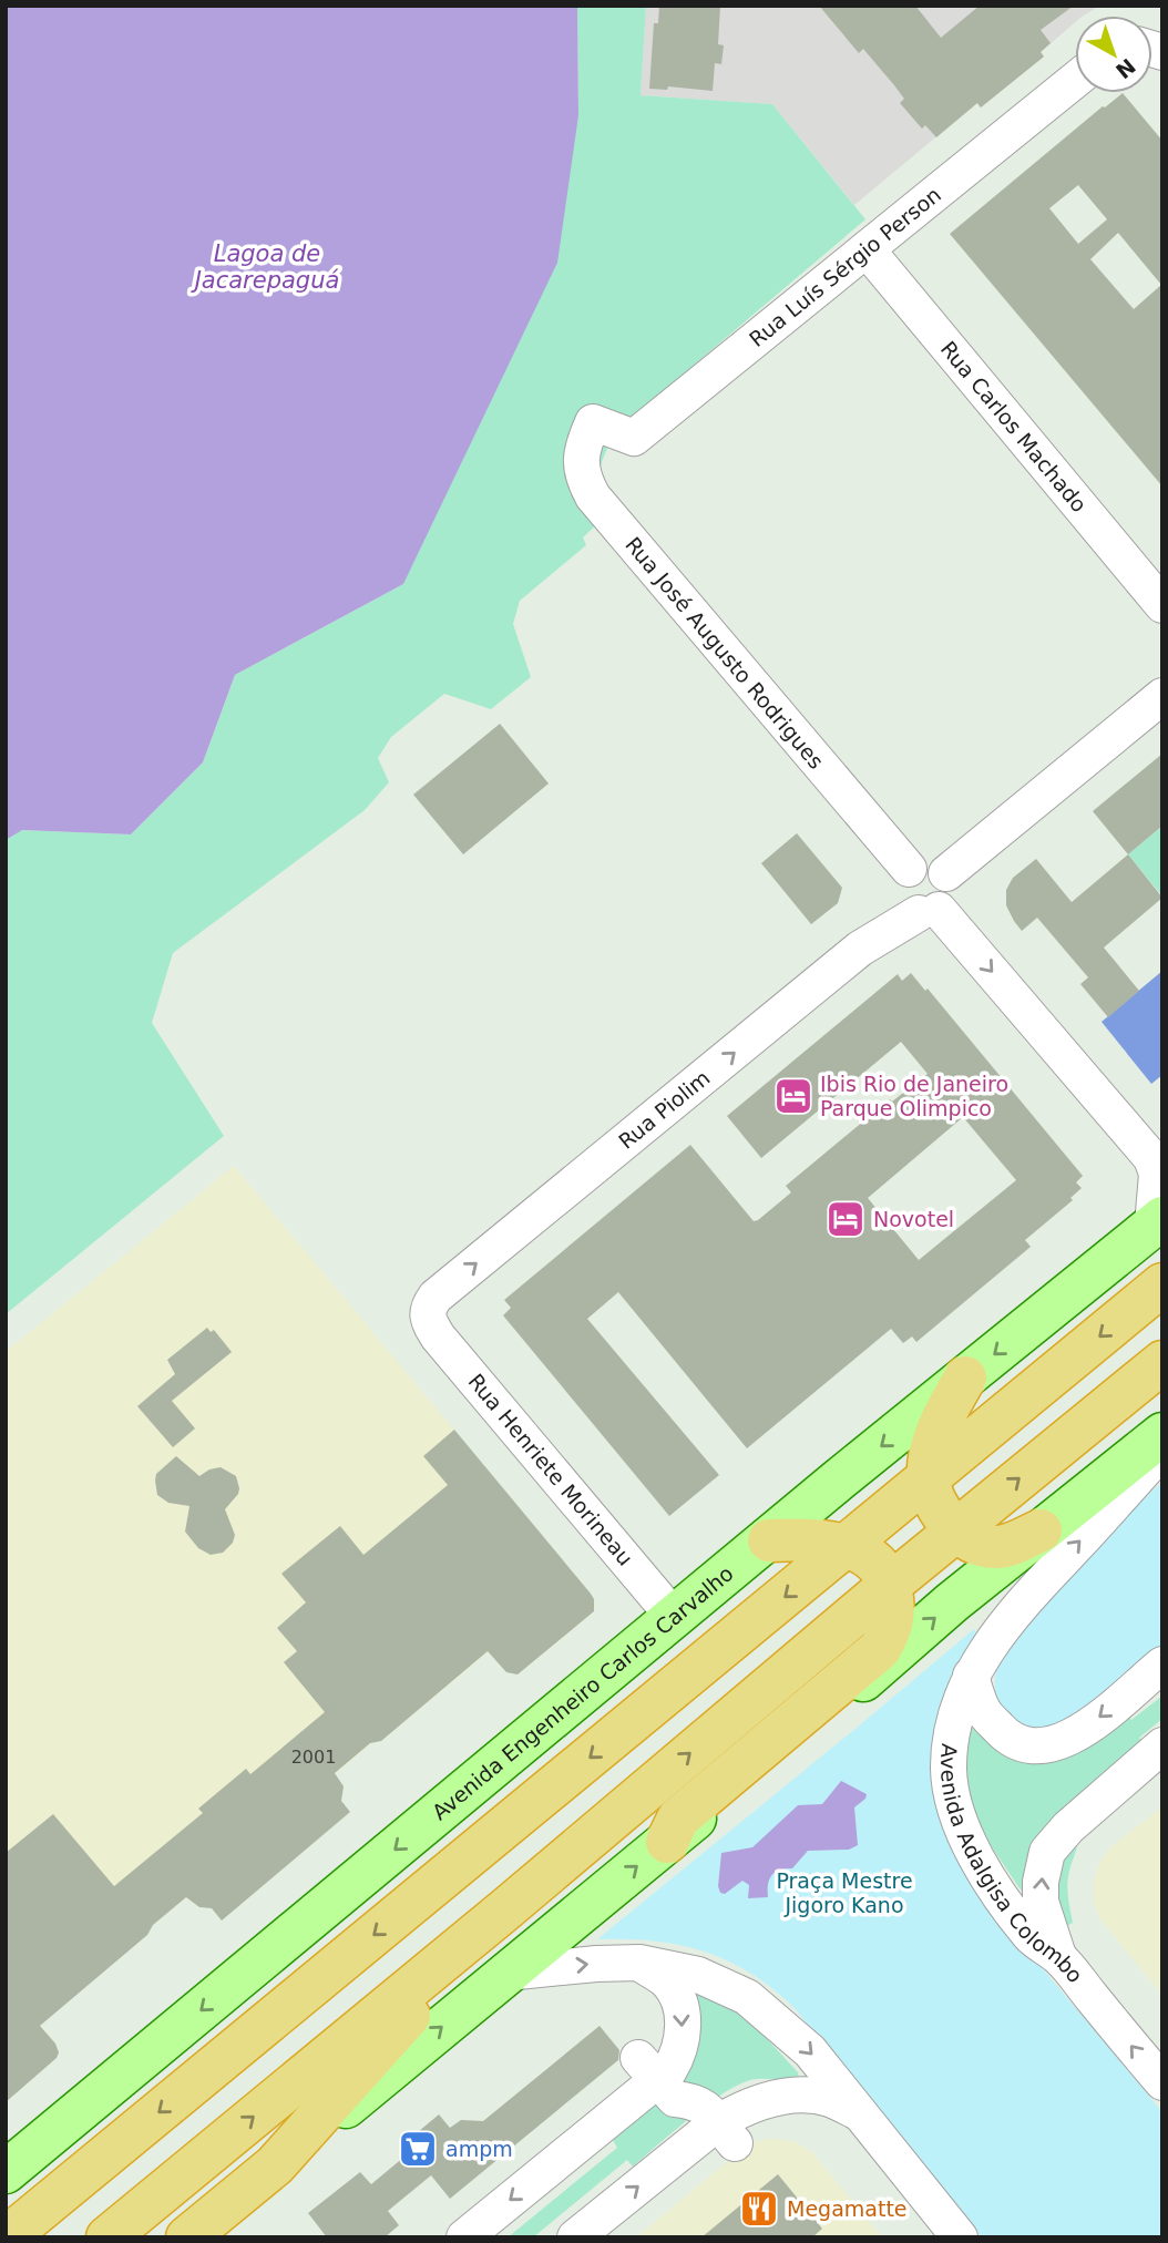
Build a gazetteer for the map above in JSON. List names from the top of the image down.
{
  "streets": {
    "main road": ["Avenida Engenheiro Carlos Carvalho"],
    "street": [
      "Rua Luís Sérgio Person",
      "Rua Carlos Machado",
      "Rua José Augusto Rodrigues",
      "Rua Piolim",
      "Rua Henriete Morineau",
      "Avenida Adalgisa Colombo"
    ]
  },
  "crossings": [
    ["Rua Luís Sérgio Person", "Rua Carlos Machado"],
    ["Rua Luís Sérgio Person", "Rua José Augusto Rodrigues"],
    ["Rua José Augusto Rodrigues", "Rua Piolim"],
    ["Rua Piolim", "Rua Henriete Morineau"],
    ["Rua Henriete Morineau", "Avenida Engenheiro Carlos Carvalho"]
  ],
  "one_way": ["Rua Piolim"],
  "water": ["Lagoa de Jacarepaguá"],
  "parks": ["Praça Mestre Jigoro Kano"],
  "places": {
    "hotel": ["Ibis Rio de Janeiro Parque Olimpico", "Novotel"],
    "supermarket": ["ampm"],
    "restaurant": ["Megamatte"]
  },
  "house_numbers": ["2001"],
  "north": "bottom right"
}
